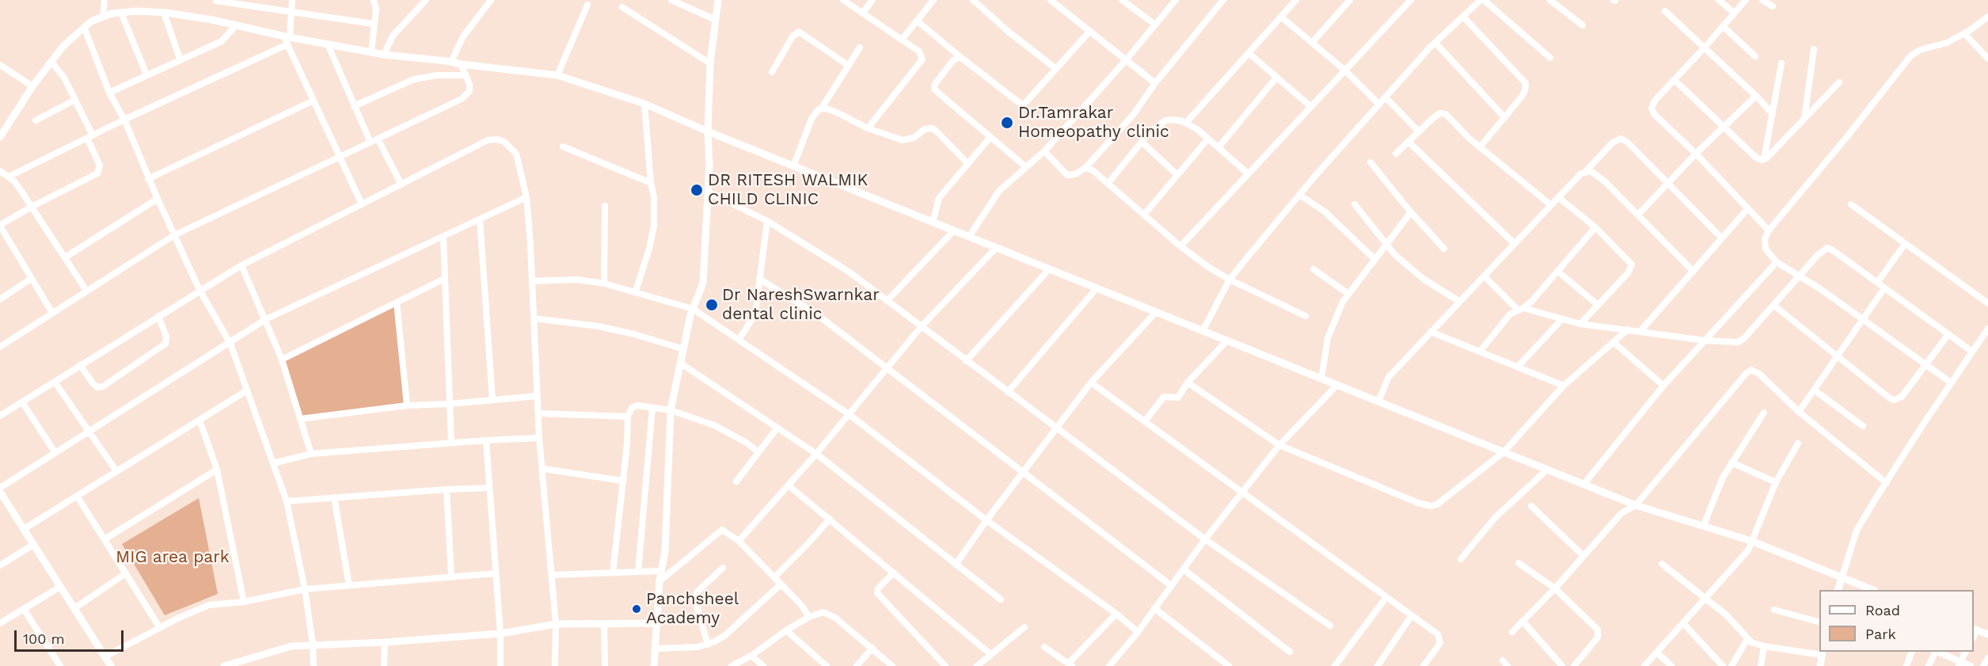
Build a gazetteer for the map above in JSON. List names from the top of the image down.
{
  "parks": ["MIG area park"],
  "places": [
    "Dr.Tamrakar Homeopathy clinic",
    "DR RITESH WALMIK CHILD CLINIC",
    "Dr NareshSwarnkar dental clinic",
    "Panchsheel Academy"
  ],
  "legend": ["Road", "Park"],
  "scale_bar": "100 m"
}
